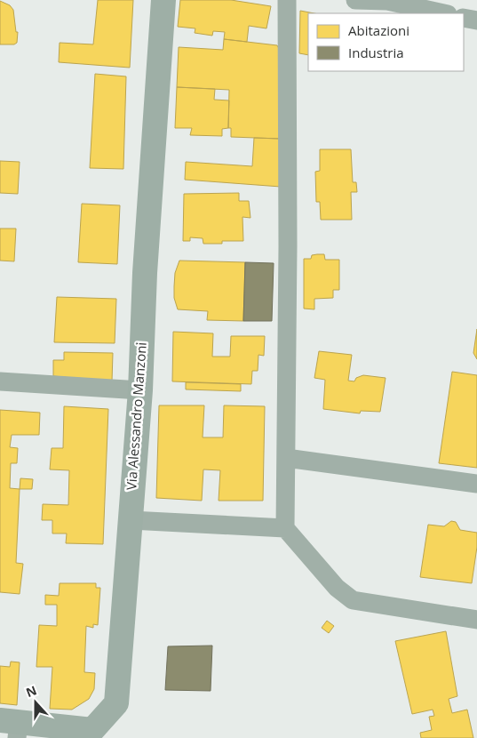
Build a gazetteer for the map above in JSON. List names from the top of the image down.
{
  "streets": {
    "main road": ["Via Alessandro Manzoni"]
  },
  "legend": ["Abitazioni", "Industria"],
  "north": "top"
}
